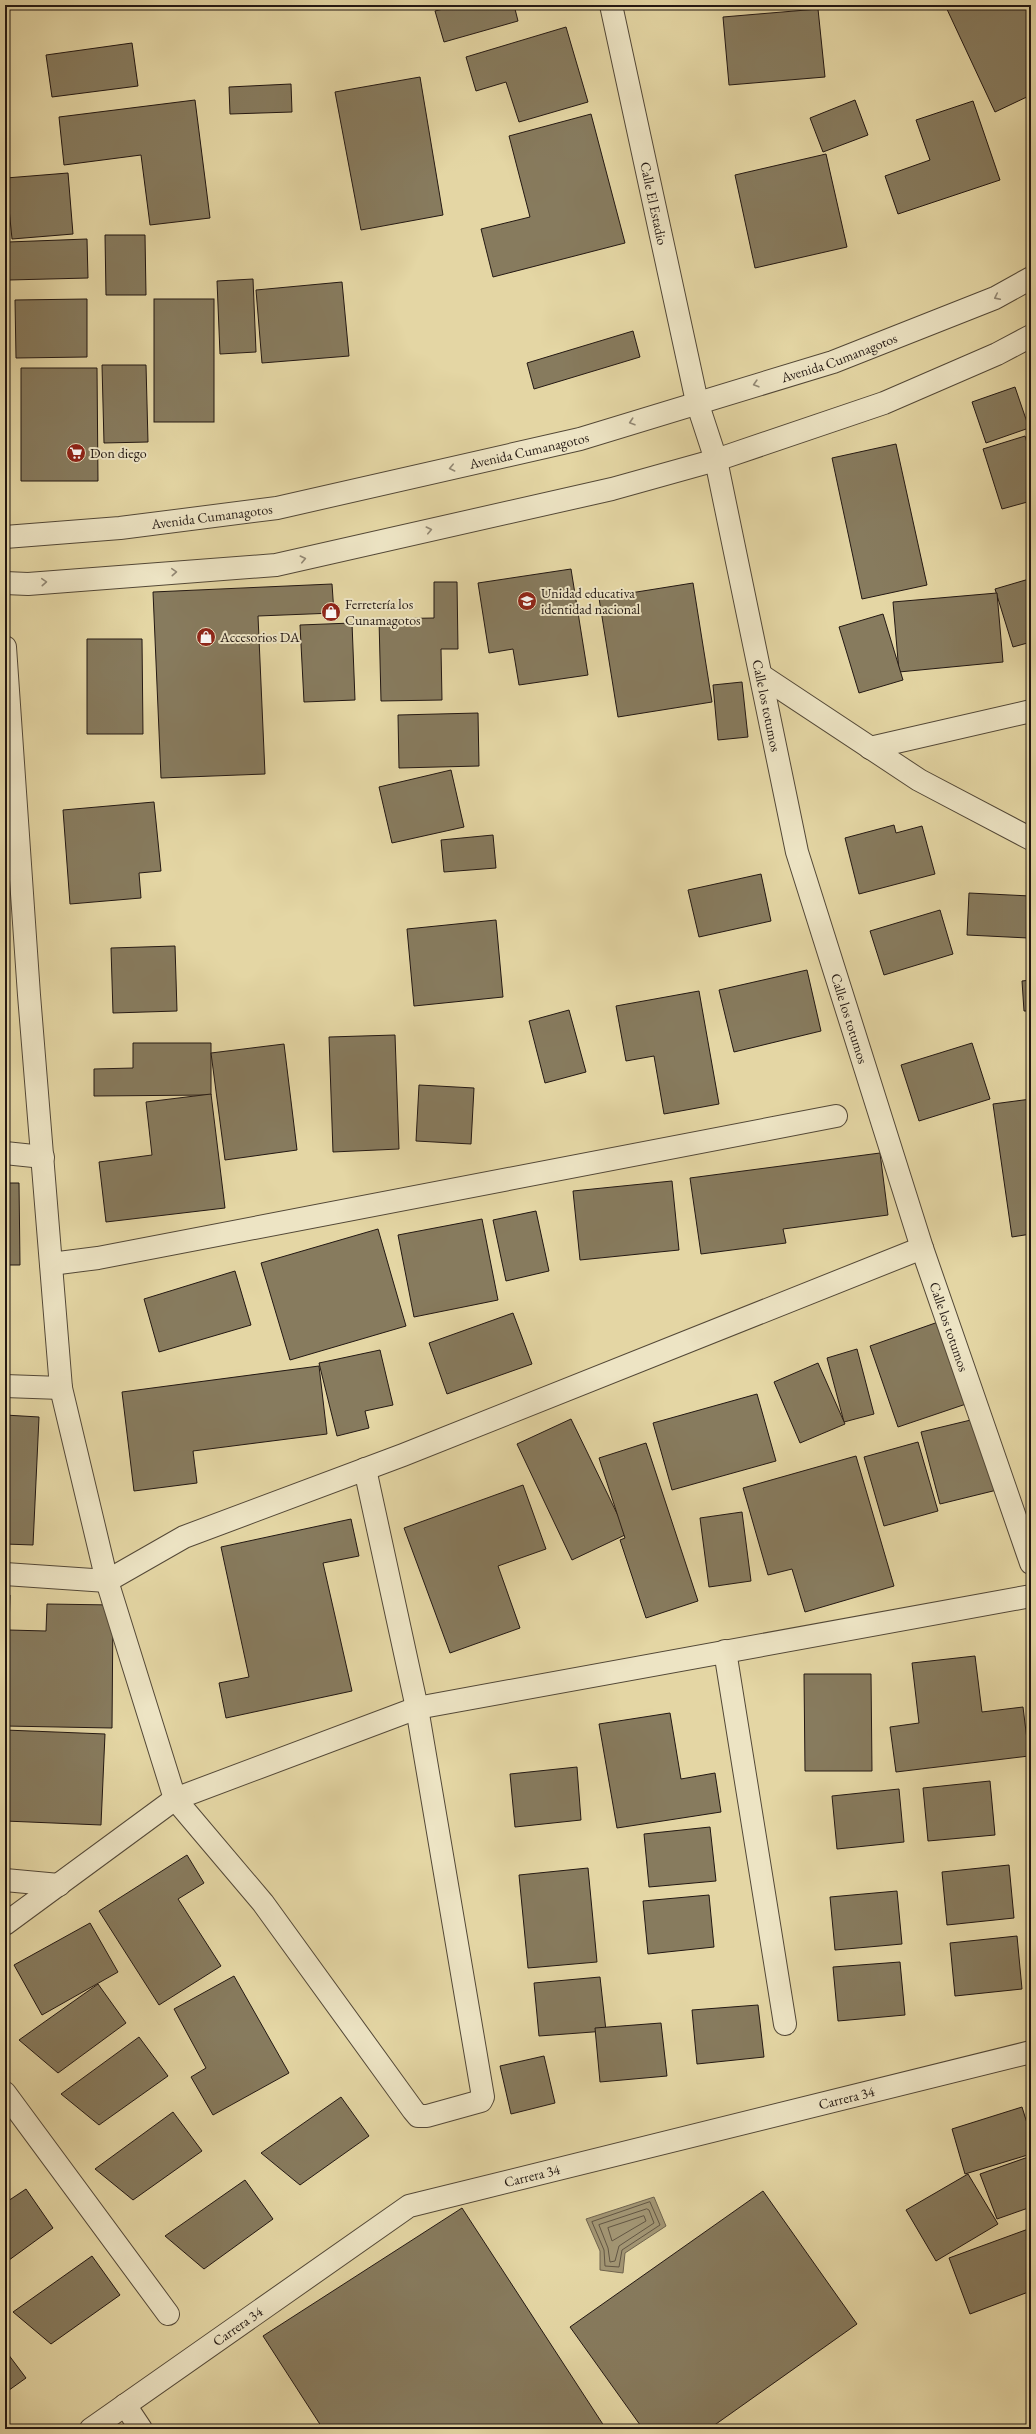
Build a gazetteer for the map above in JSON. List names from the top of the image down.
{
  "streets": {
    "street": [
      "Calle El Estadio",
      "Avenida Cumanagotos",
      "Calle los totumos",
      "Carrera 34"
    ]
  },
  "crossings": [
    ["Calle El Estadio", "Avenida Cumanagotos"],
    ["Calle El Estadio", "Calle los totumos"]
  ],
  "places": {
    "supermarket": ["Don diego"],
    "school or university": ["Unidad educativa identidad nacional"],
    "shop": ["Ferretería los Cunamagotos", "Accesorios DA"]
  }
}
